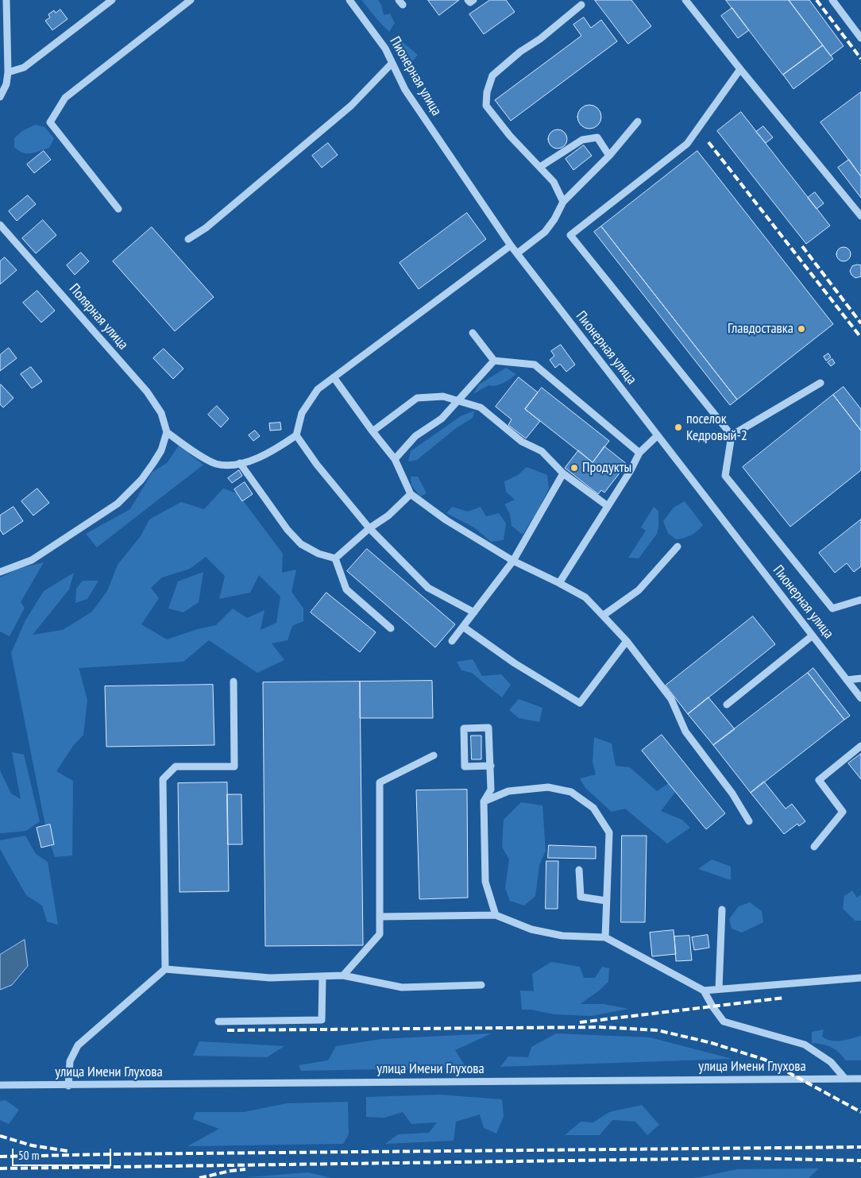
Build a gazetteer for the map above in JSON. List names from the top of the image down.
{
  "streets": {
    "street": ["Пионерная улица", "Полярная улица", "улица Имени Глухова"]
  },
  "places": ["Главдоставка", "поселок Кедровый-2", "Продукты"],
  "scale_bar": "50 m"
}
